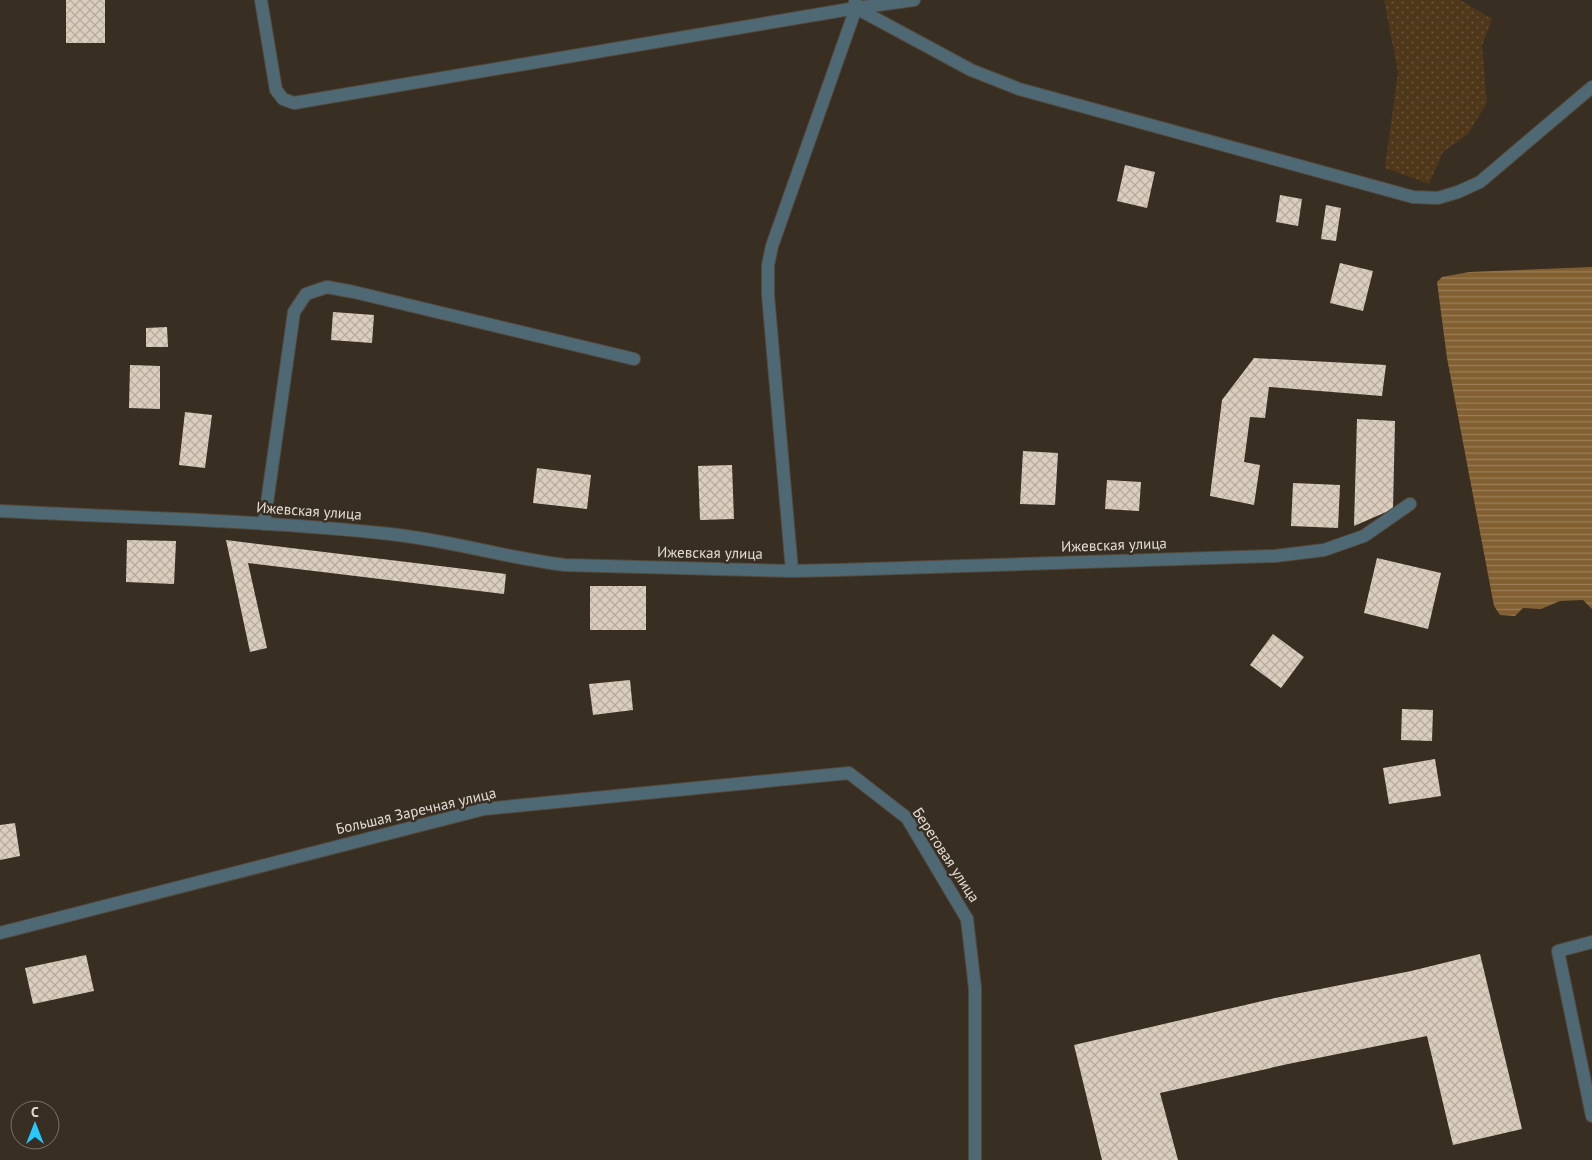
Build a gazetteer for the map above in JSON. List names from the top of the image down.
{
  "streets": {
    "street": ["Ижевская улица", "Большая Заречная улица", "Береговая улица"]
  },
  "crossings": [
    ["Большая Заречная улица", "Береговая улица"]
  ],
  "north": "top"
}
